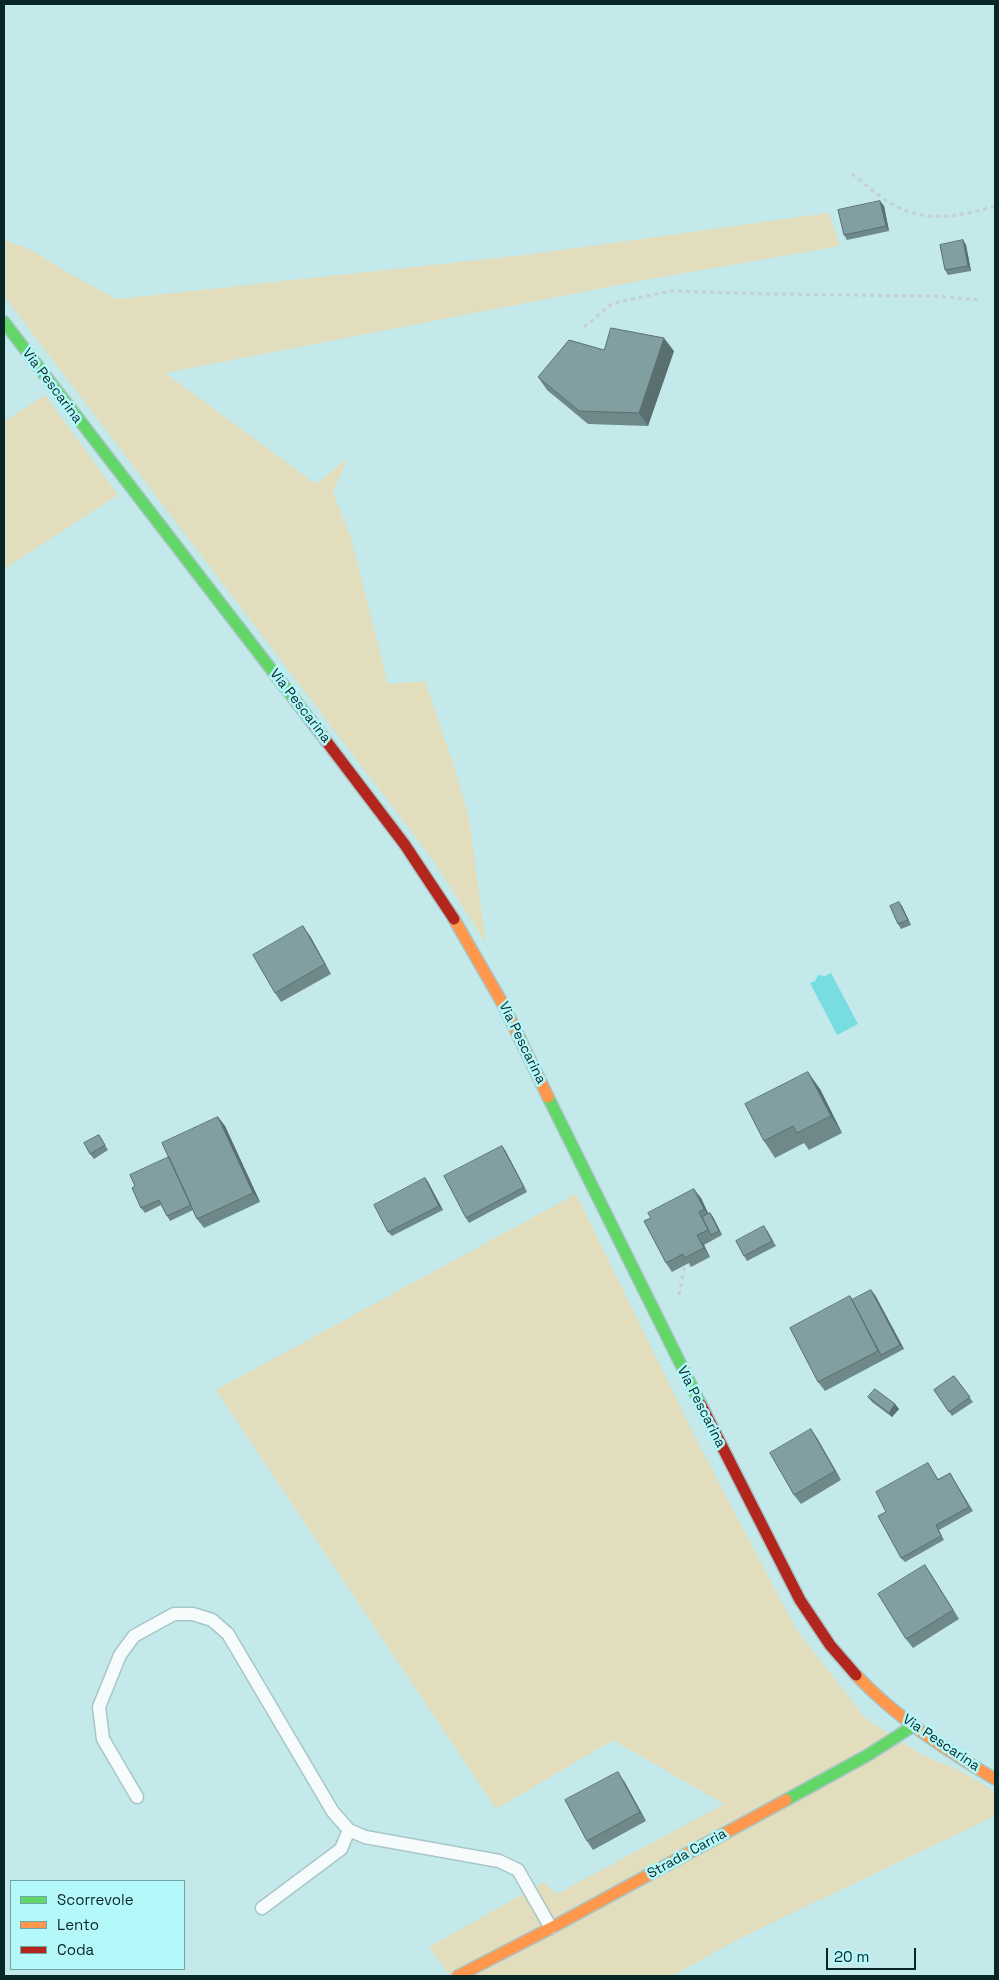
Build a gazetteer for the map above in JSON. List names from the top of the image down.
{
  "streets": {
    "street": ["Via Pescarina", "Strada Carria"]
  },
  "crossings": [
    ["Via Pescarina", "Strada Carria"]
  ],
  "legend": ["Scorrevole", "Lento", "Coda"],
  "scale_bar": "20 m"
}
